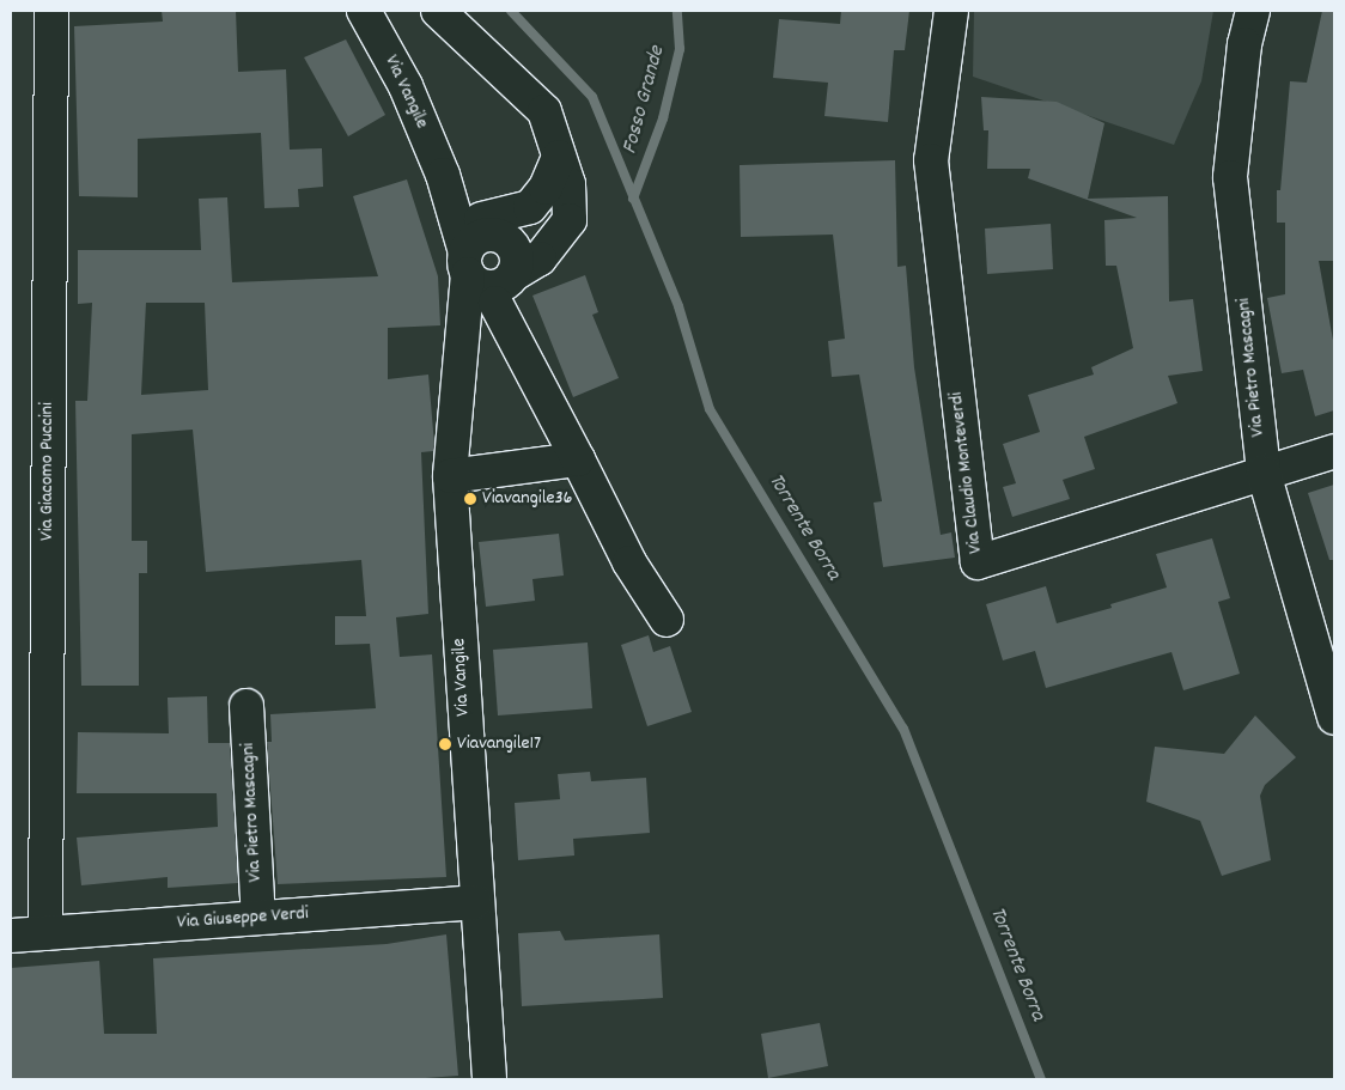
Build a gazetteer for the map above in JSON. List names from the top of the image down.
{
  "streets": {
    "street": [
      "Via Vangile",
      "Via Pietro Mascagni",
      "Via Giacomo Puccini",
      "Via Claudio Monteverdi",
      "Via Giuseppe Verdi"
    ]
  },
  "crossings": [
    ["Via Vangile", "Via Giuseppe Verdi"],
    ["Via Pietro Mascagni", "Via Claudio Monteverdi"],
    ["Via Pietro Mascagni", "Via Giuseppe Verdi"],
    ["Via Giacomo Puccini", "Via Giuseppe Verdi"]
  ],
  "water": ["Fosso Grande", "Torrente Borra"],
  "places": ["Viavangile36", "Viavangile17"]
}
